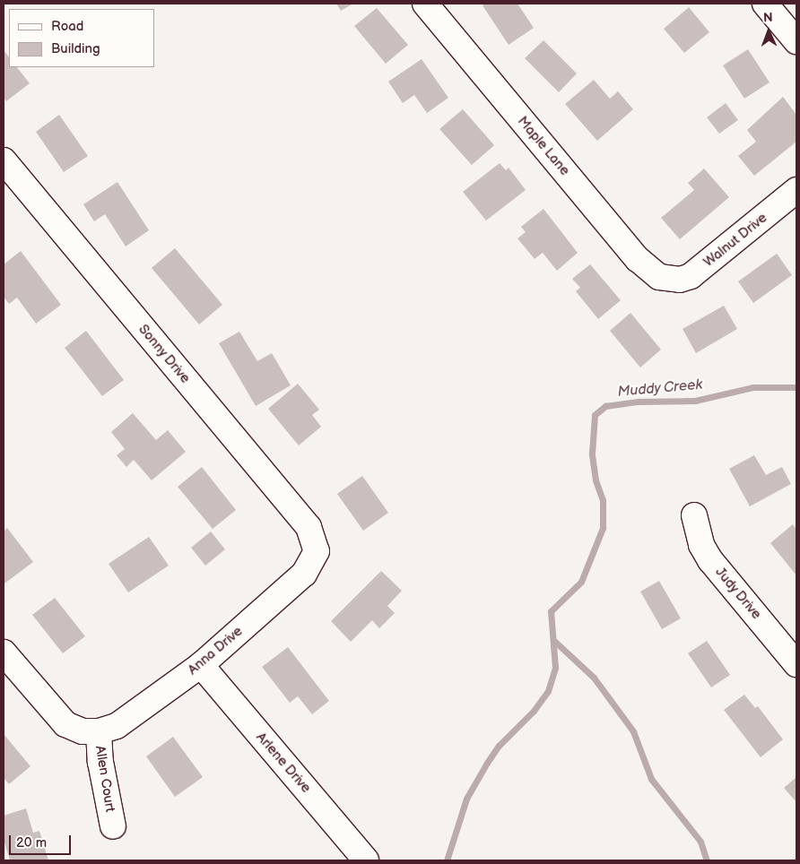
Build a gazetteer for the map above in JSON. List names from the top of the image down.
{
  "streets": {
    "street": [
      "Maple Lane",
      "Walnut Drive",
      "Sonny Drive",
      "Judy Drive",
      "Anna Drive",
      "Arlene Drive",
      "Allen Court"
    ]
  },
  "crossings": [
    ["Maple Lane", "Walnut Drive"],
    ["Sonny Drive", "Anna Drive"],
    ["Anna Drive", "Arlene Drive"],
    ["Anna Drive", "Allen Court"]
  ],
  "water": ["Muddy Creek"],
  "legend": ["Road", "Building"],
  "scale_bar": "20 m",
  "north": "top"
}
